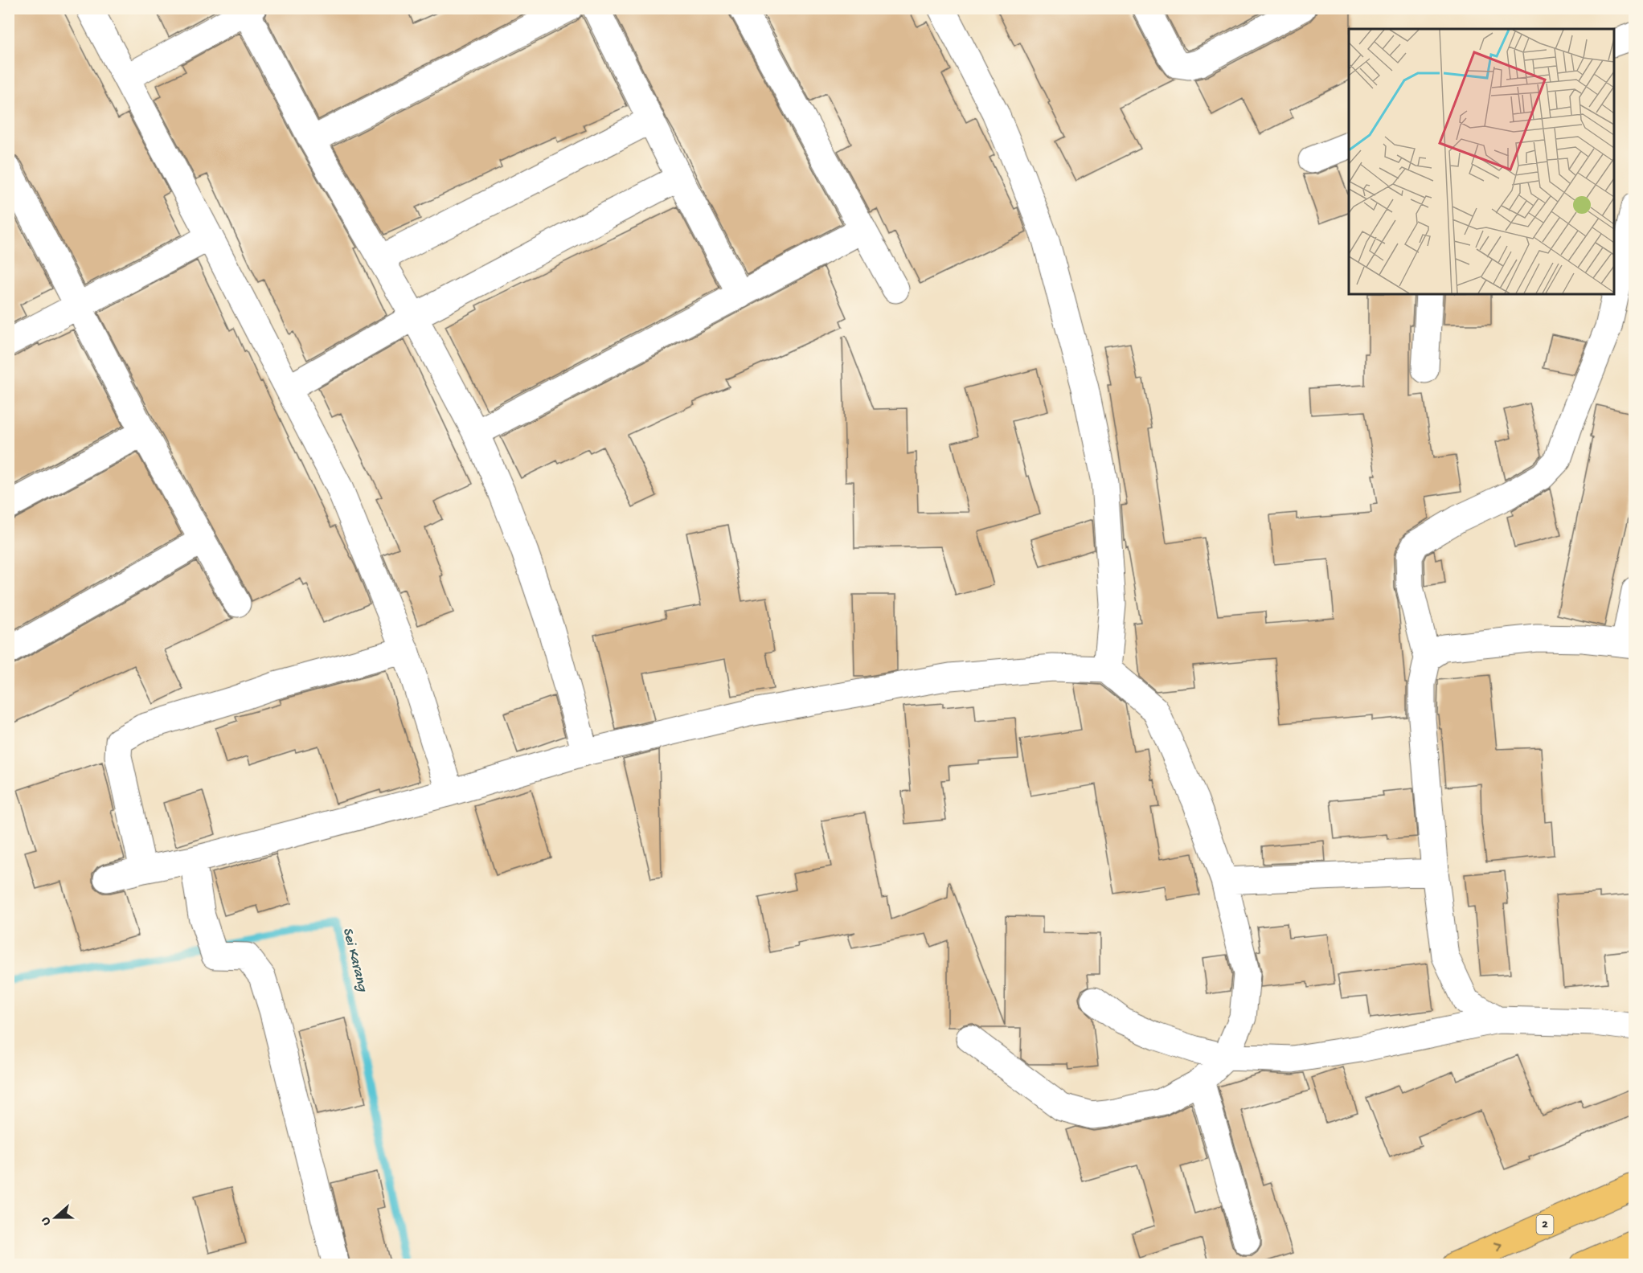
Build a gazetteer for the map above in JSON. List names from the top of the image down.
{
  "streets": {
    "highway": ["2"]
  },
  "water": ["Sei Karang"],
  "north": "left"
}
